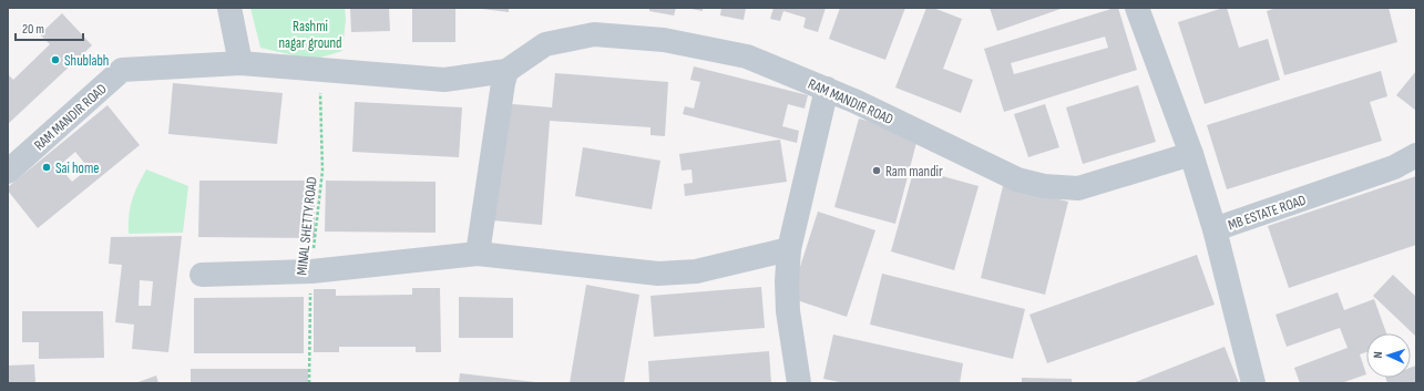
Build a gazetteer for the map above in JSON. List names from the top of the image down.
{
  "streets": {
    "street": ["RAM MANDIR ROAD", "MB ESTATE ROAD"],
    "path": ["MINAL SHETTY ROAD"]
  },
  "crossings": [
    ["RAM MANDIR ROAD", "MINAL SHETTY ROAD"]
  ],
  "parks": ["Rashmi nagar ground"],
  "places": ["Shublabh", "Sai home", "Ram mandir"],
  "scale_bar": "20 m",
  "north": "left"
}
